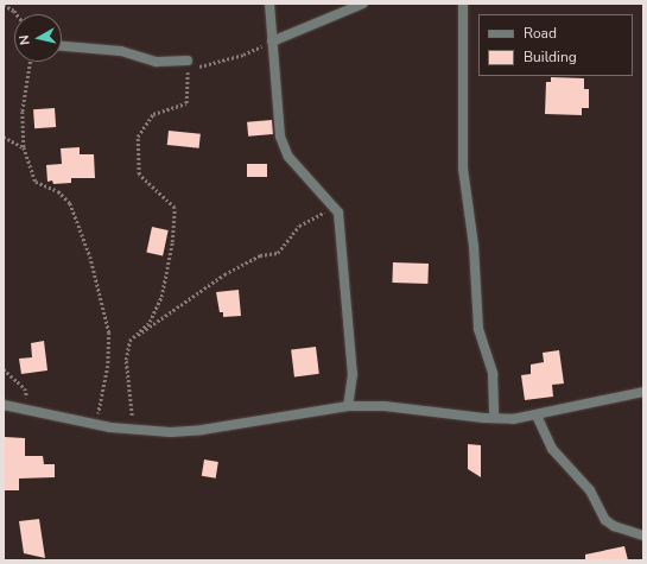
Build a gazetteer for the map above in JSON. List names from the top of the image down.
{
  "legend": ["Road", "Building"],
  "north": "left"
}
